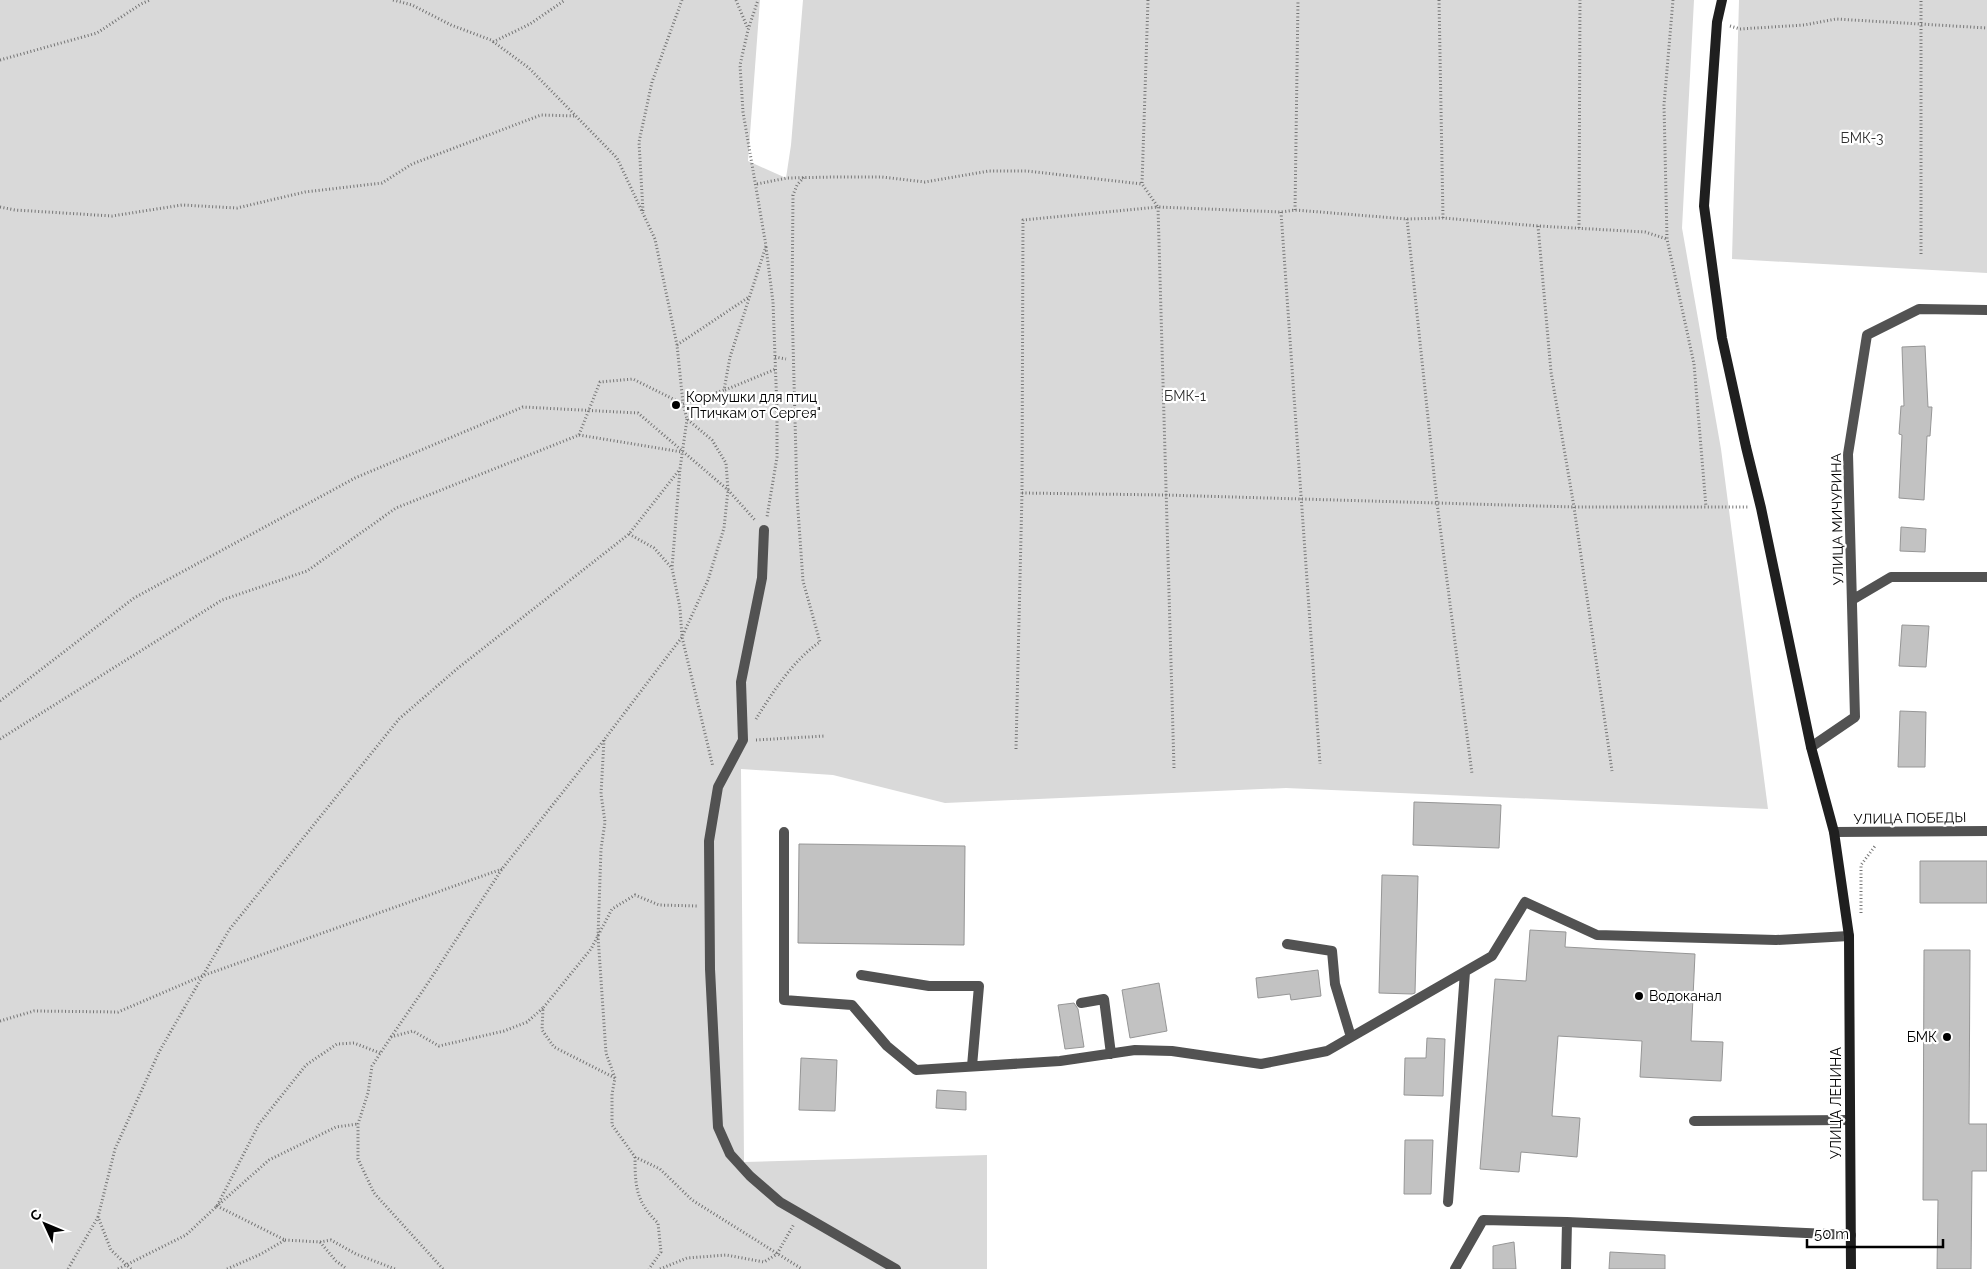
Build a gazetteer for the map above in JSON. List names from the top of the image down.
{
  "streets": {
    "main road": ["УЛИЦА ЛЕНИНА"],
    "street": ["УЛИЦА МИЧУРИНА", "УЛИЦА ПОБЕДЫ"]
  },
  "crossings": [
    ["УЛИЦА МИЧУРИНА", "УЛИЦА ЛЕНИНА"],
    ["УЛИЦА ПОБЕДЫ", "УЛИЦА ЛЕНИНА"]
  ],
  "parks": ["БМК-3", "БМК-1"],
  "places": ["Кормушки для птиц \"Птичкам от Сергея\"", "Водоканал", "БМК"],
  "scale_bar": "50 m",
  "north": "top left"
}
